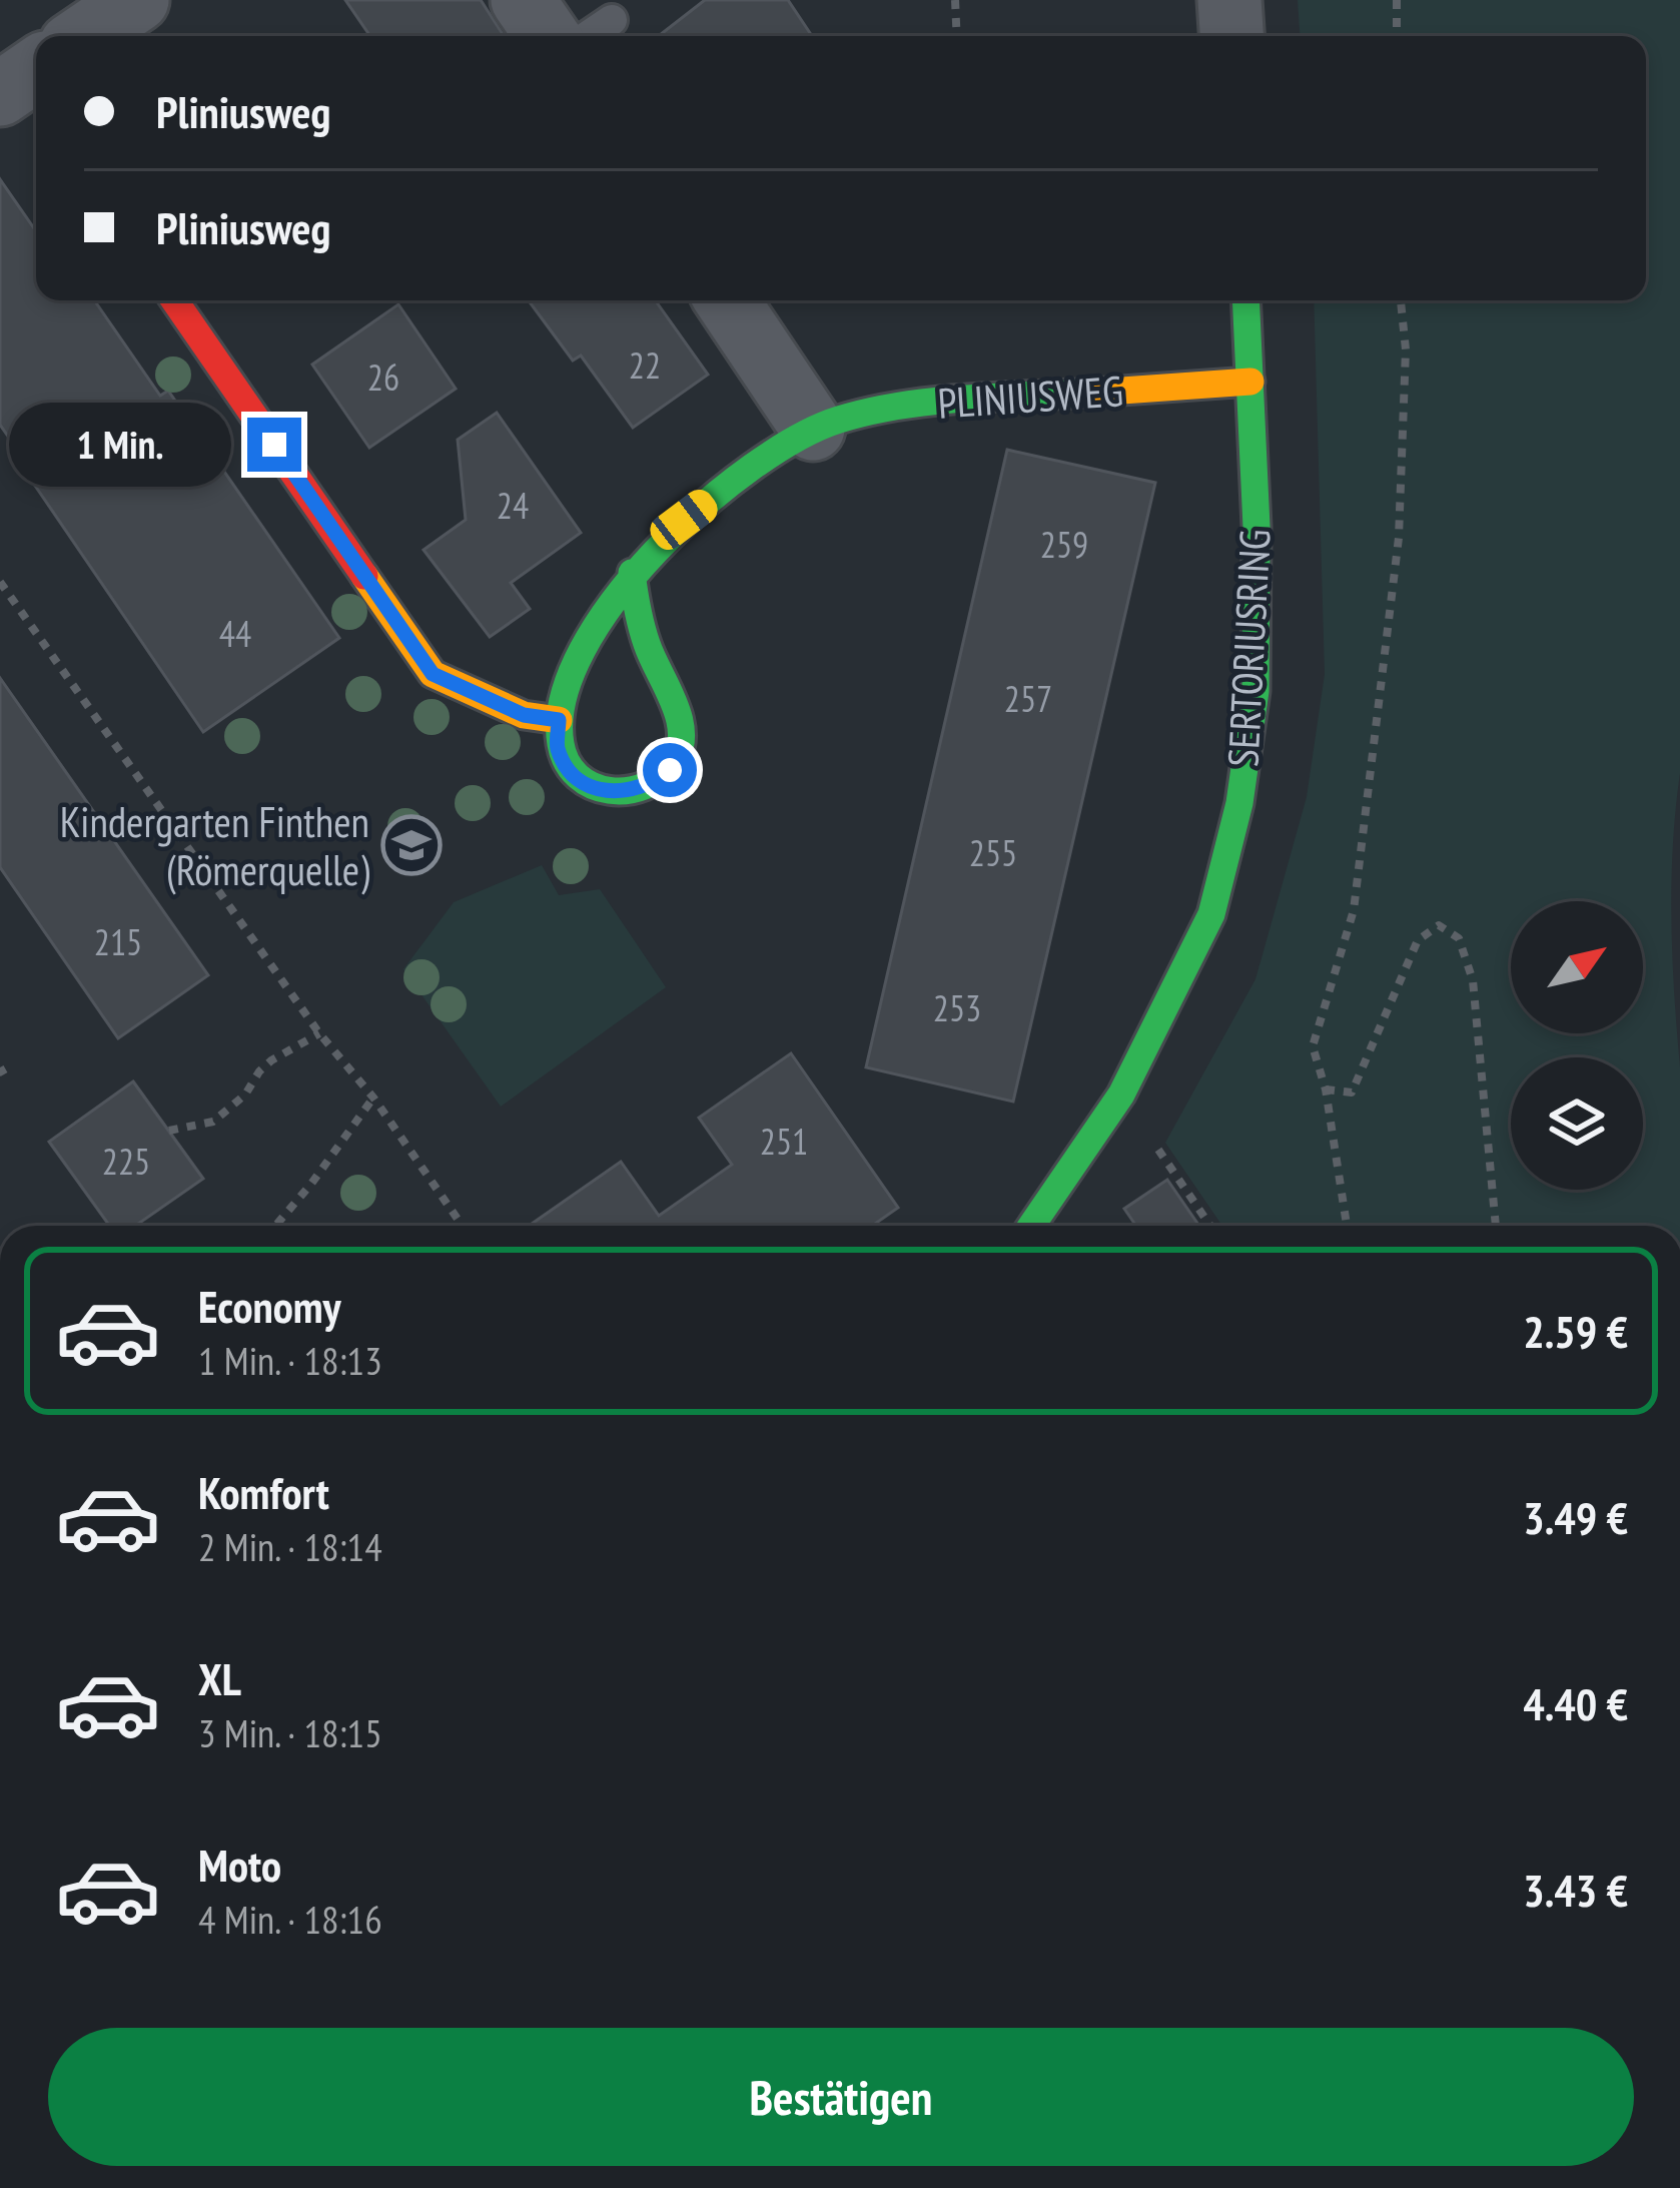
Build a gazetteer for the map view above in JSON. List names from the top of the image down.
{
  "streets": {
    "street": ["PLINIUSWEG", "SERTORIUSRING"]
  },
  "crossings": [
    ["PLINIUSWEG", "SERTORIUSRING"]
  ],
  "places": {
    "school or university": ["Kindergarten Finthen (Römerquelle)"]
  },
  "house_numbers": [
    "22",
    "26",
    "24",
    "259",
    "44",
    "257",
    "255",
    "215",
    "253",
    "251",
    "225"
  ],
  "north": "top right",
  "page": {
    "banner": ["Pliniusweg", "Pliniusweg"],
    "bubble": "1 Min.",
    "list": [
      {
        "name": "Economy",
        "note": "1 Min. · 18:13",
        "value": "2.59 €"
      },
      {
        "name": "Komfort",
        "note": "2 Min. · 18:14",
        "value": "3.49 €"
      },
      {
        "name": "XL",
        "note": "3 Min. · 18:15",
        "value": "4.40 €"
      },
      {
        "name": "Moto",
        "note": "4 Min. · 18:16",
        "value": "3.43 €"
      }
    ],
    "buttons": "Bestätigen"
  }
}
